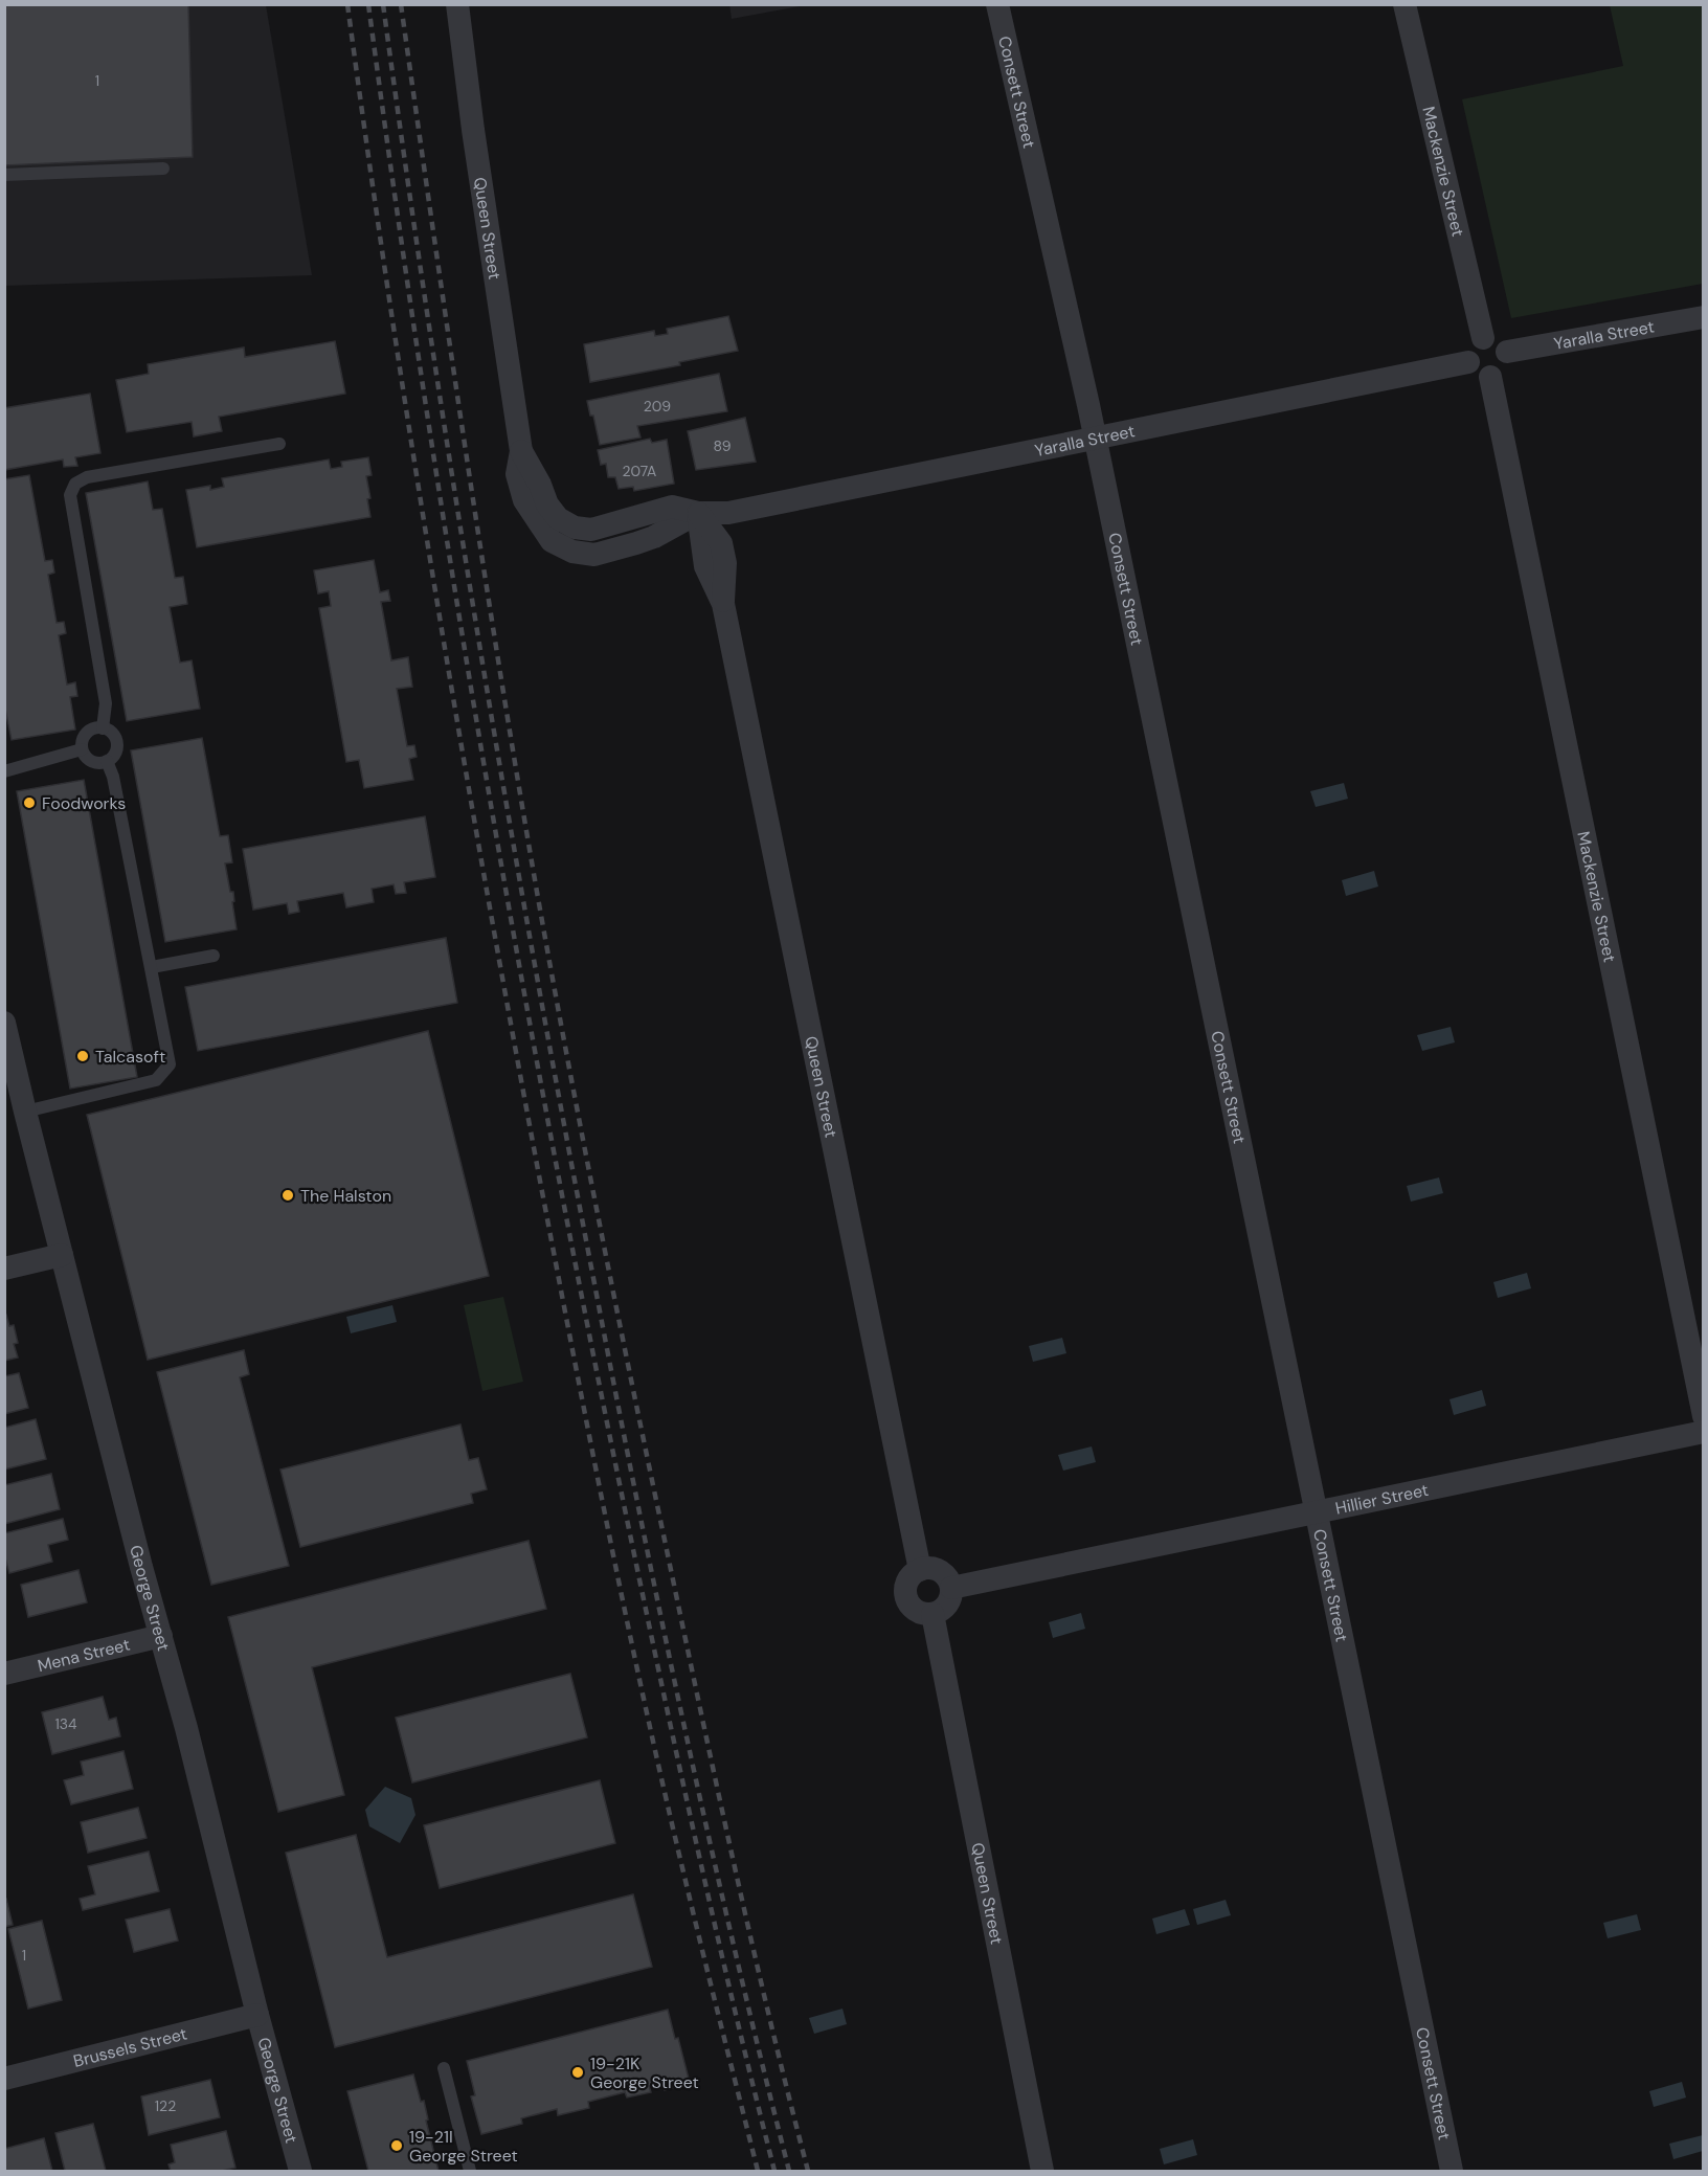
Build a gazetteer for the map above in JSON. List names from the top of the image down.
{
  "streets": {
    "street": [
      "Consett Street",
      "Mackenzie Street",
      "Queen Street",
      "Yaralla Street",
      "Hillier Street",
      "George Street",
      "Mena Street",
      "Brussels Street"
    ]
  },
  "crossings": [
    ["Consett Street", "Yaralla Street"],
    ["Consett Street", "Hillier Street"],
    ["Mackenzie Street", "Yaralla Street"],
    ["Queen Street", "Yaralla Street"],
    ["Queen Street", "Hillier Street"],
    ["George Street", "Mena Street"],
    ["George Street", "Brussels Street"]
  ],
  "places": [
    "Foodworks",
    "Talcasoft",
    "The Halston",
    "19-21K George Street",
    "19-21I George Street"
  ],
  "house_numbers": [
    "1",
    "209",
    "89",
    "207A",
    "134",
    "1",
    "122"
  ]
}
